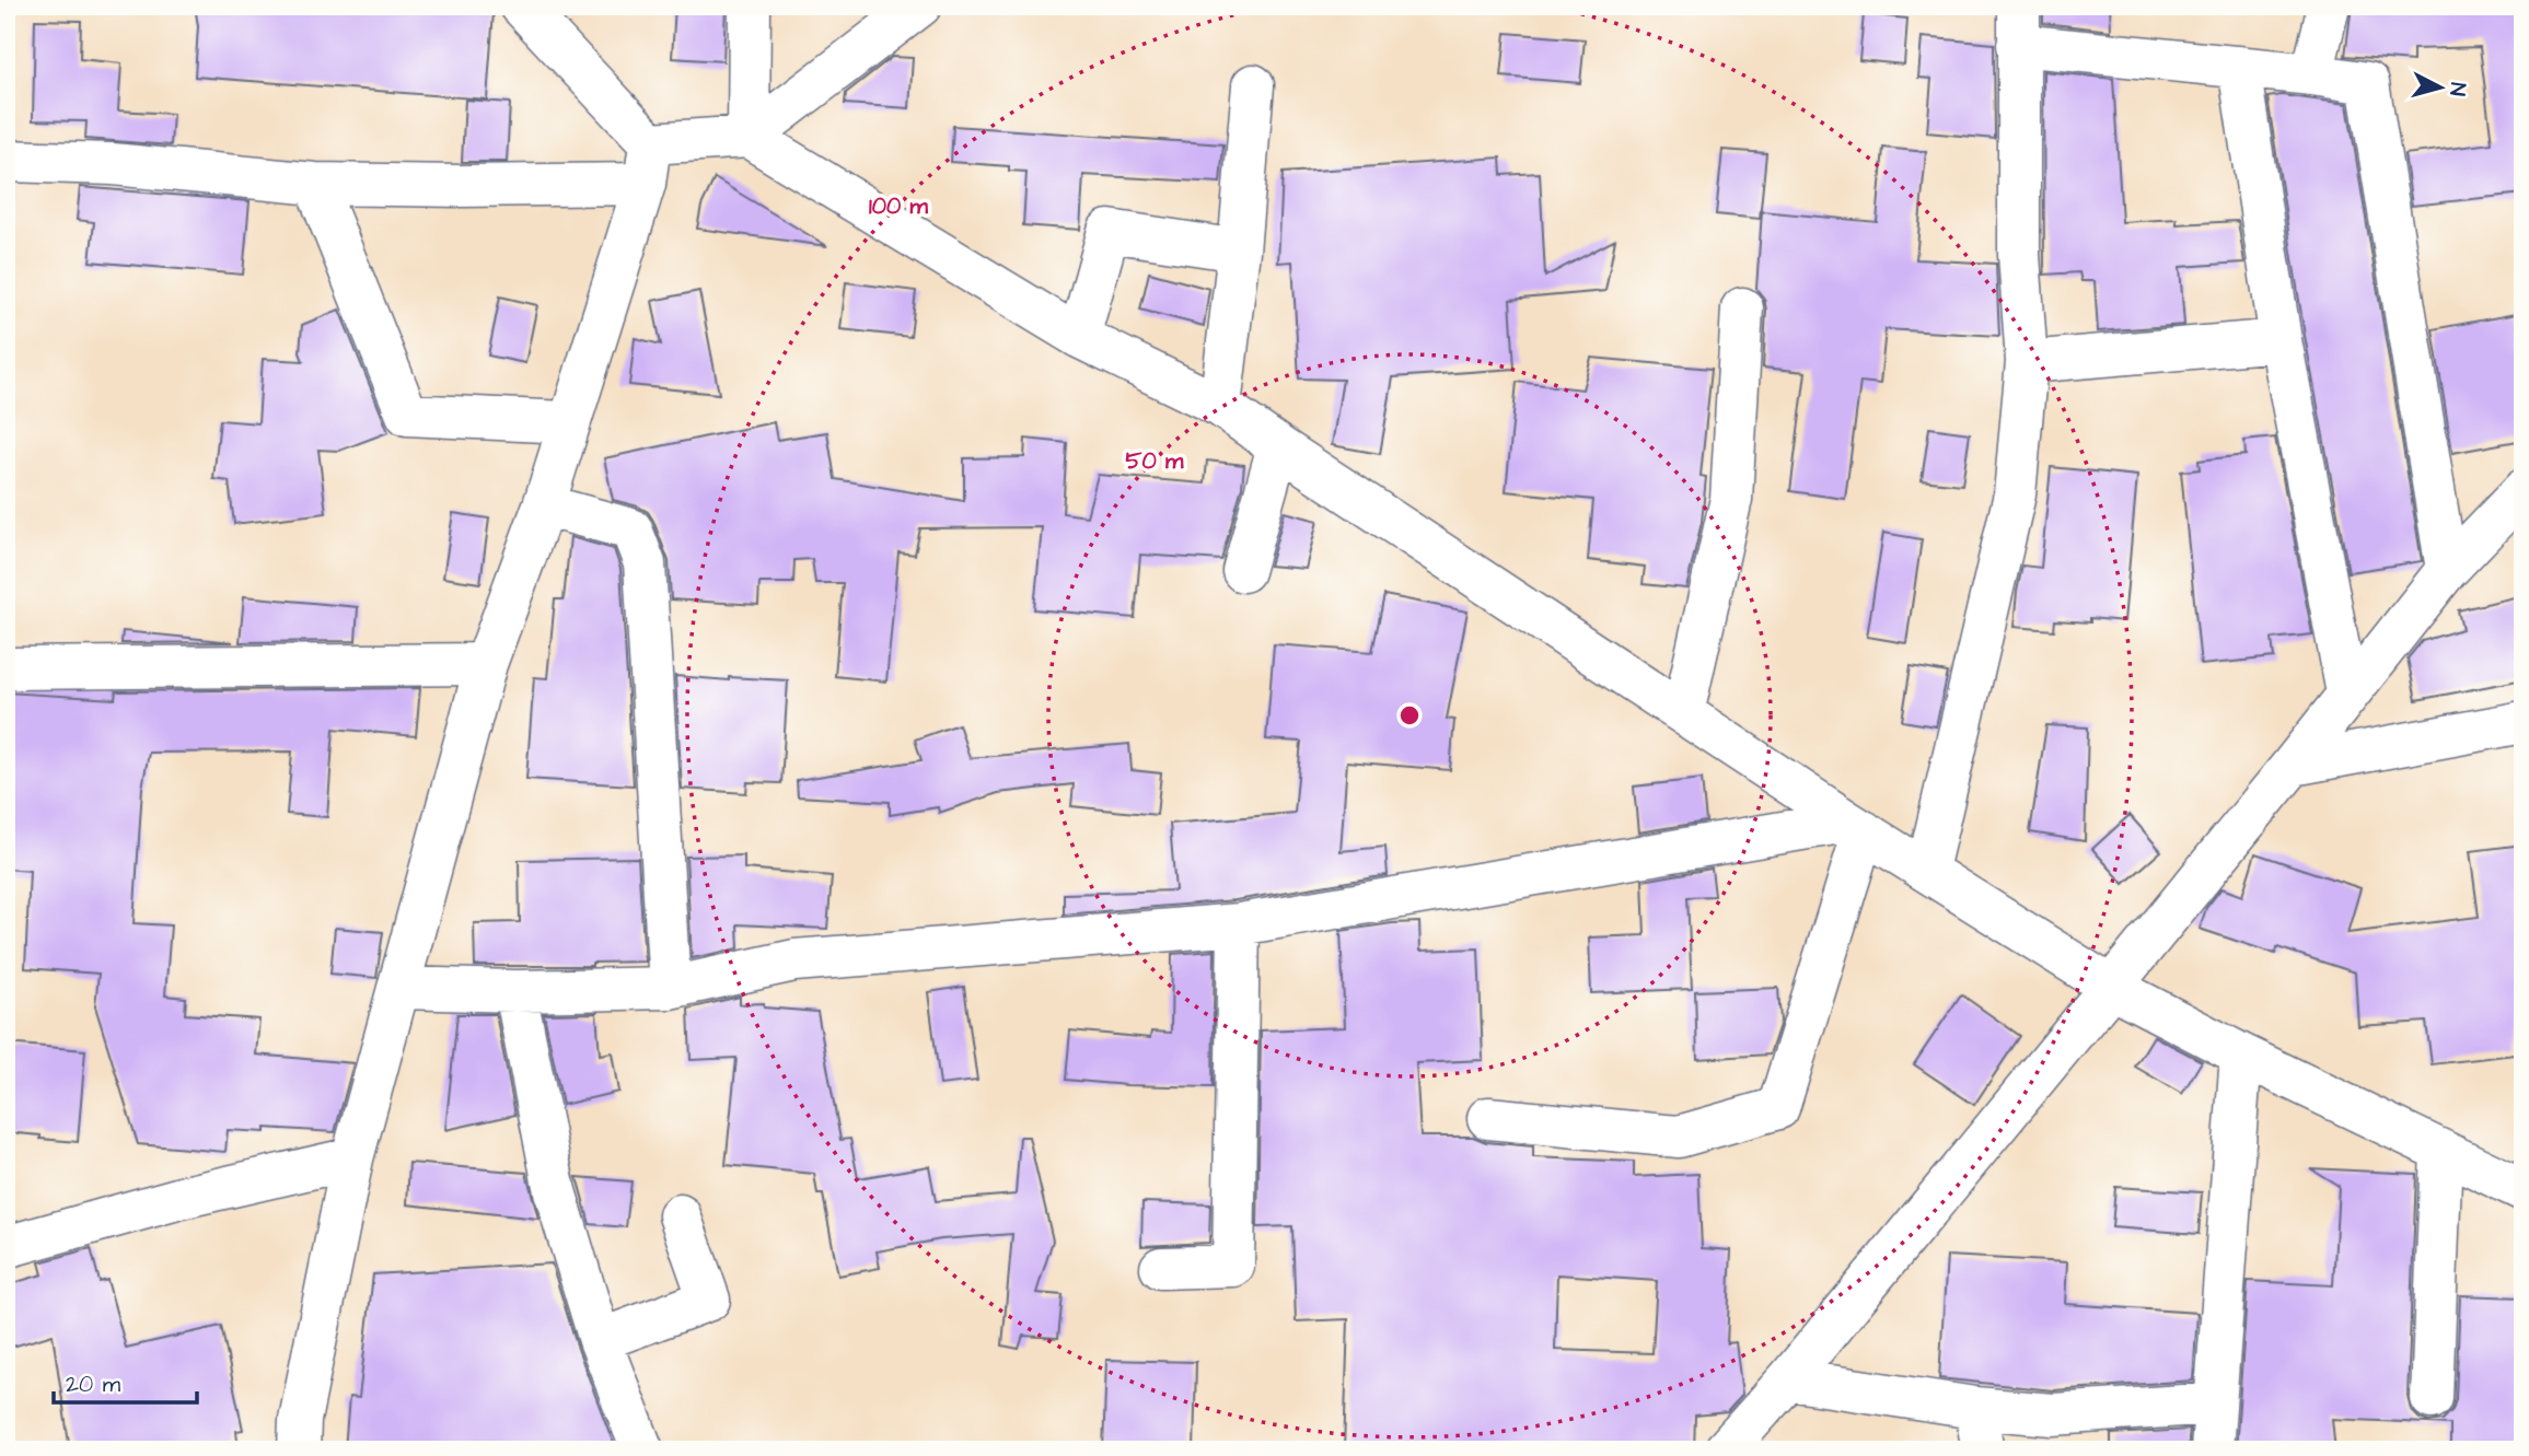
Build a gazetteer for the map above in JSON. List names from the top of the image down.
{
  "scale_bar": "20 m",
  "north": "right",
  "rings": ["100 m", "50 m"]
}
